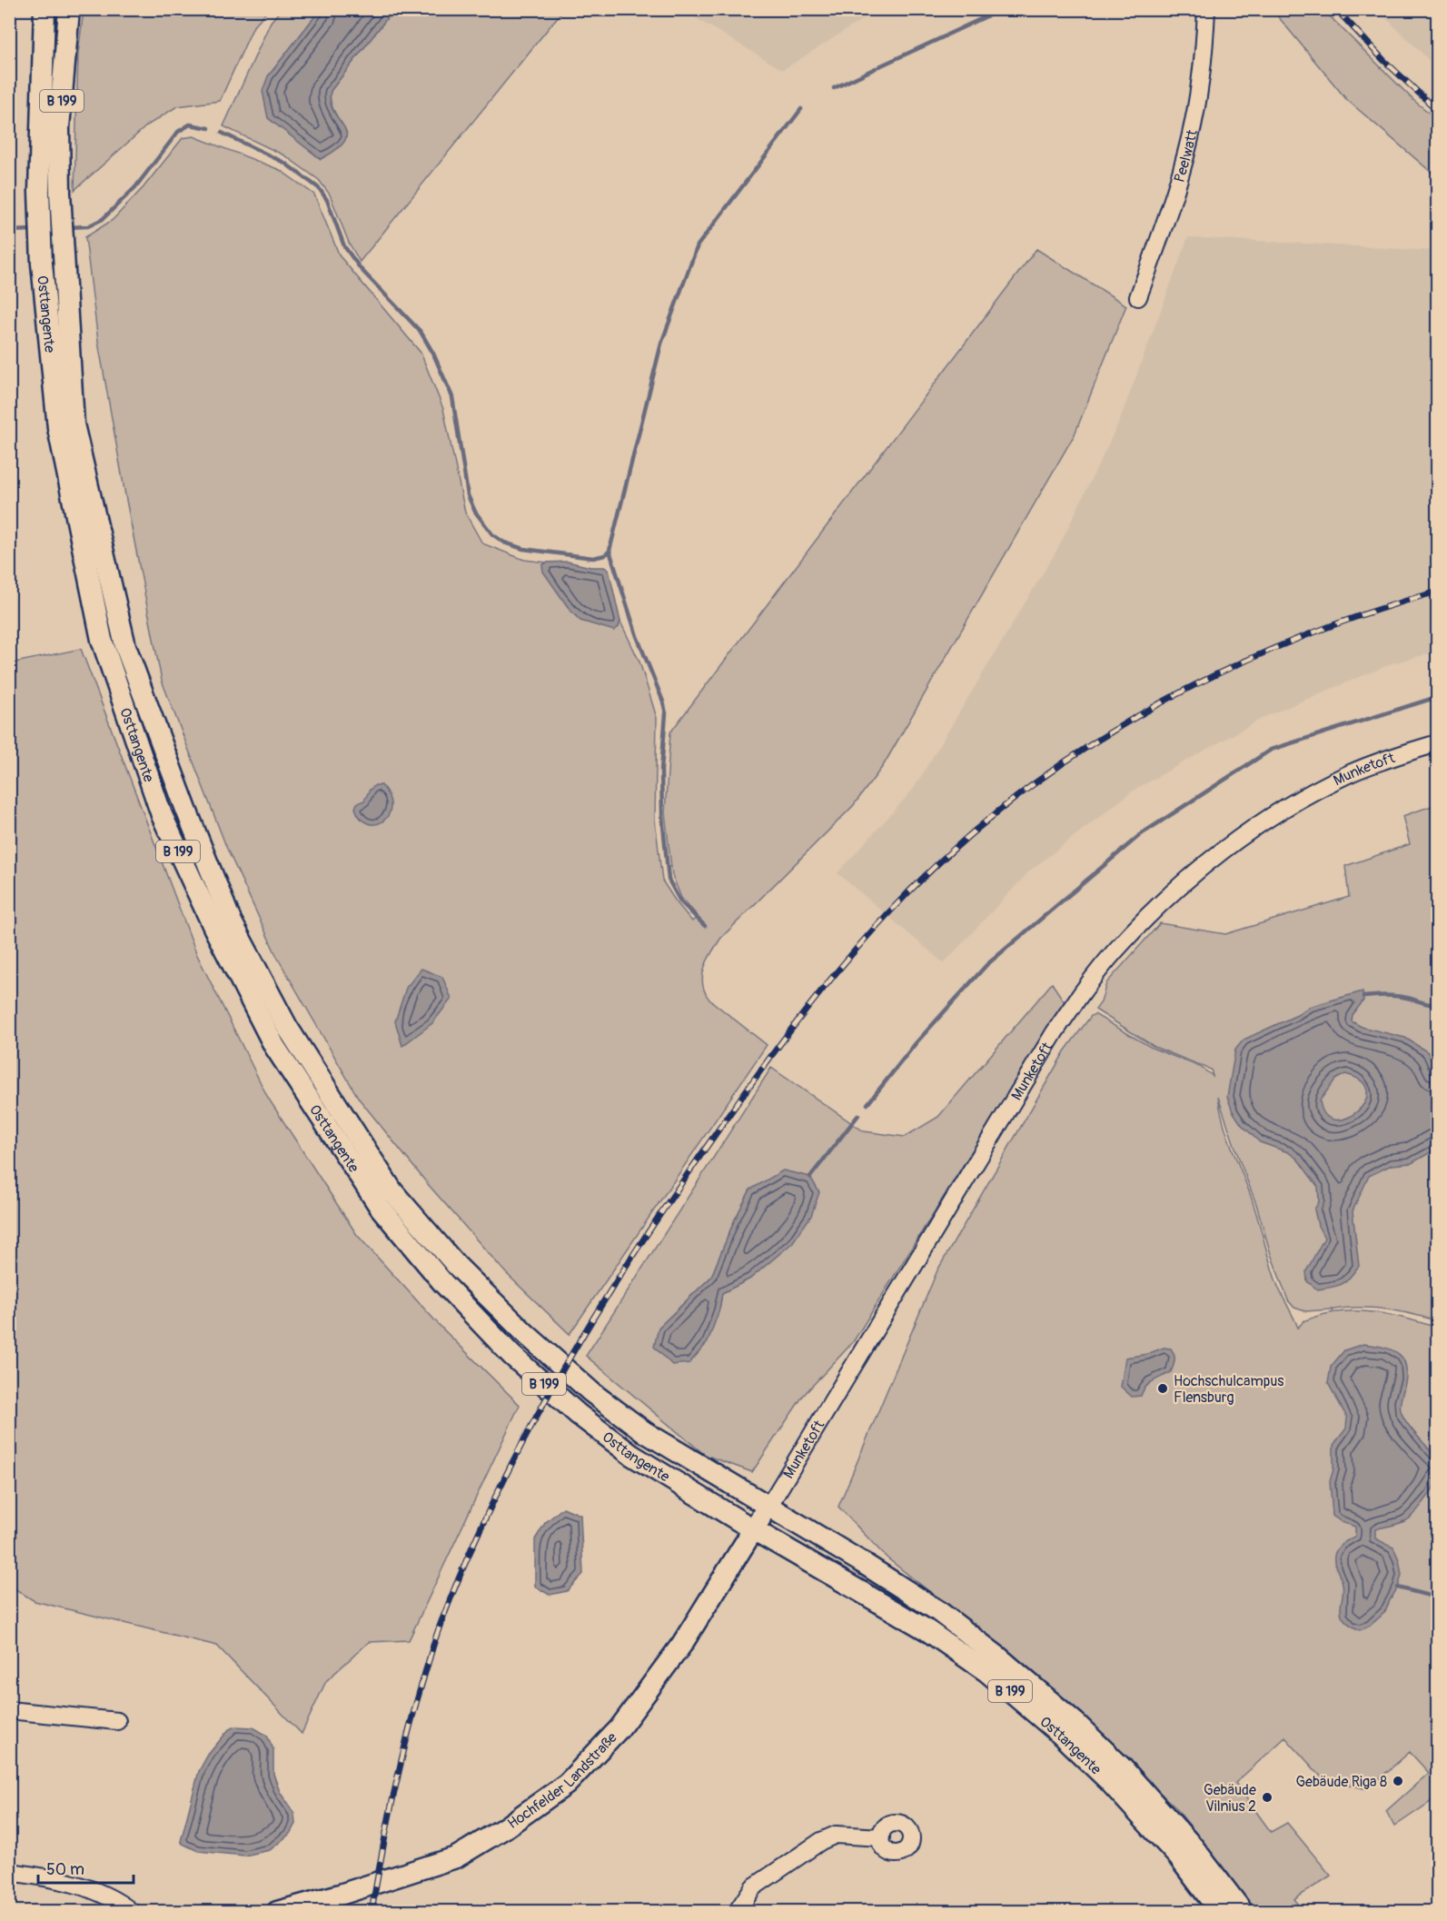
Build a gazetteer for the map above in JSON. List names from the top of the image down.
{
  "streets": {
    "main road": [
      "B 199",
      "Osttangente",
      "Munketoft",
      "Hochfelder Landstraße"
    ],
    "street": ["Peelwatt"]
  },
  "crossings": [
    ["Osttangente", "Munketoft"],
    ["Osttangente", "Hochfelder Landstraße"],
    ["Munketoft", "Hochfelder Landstraße"]
  ],
  "places": ["Hochschulcampus Flensburg", "Gebäude Riga 8", "Gebäude Vilnius 2"],
  "scale_bar": "50 m"
}
